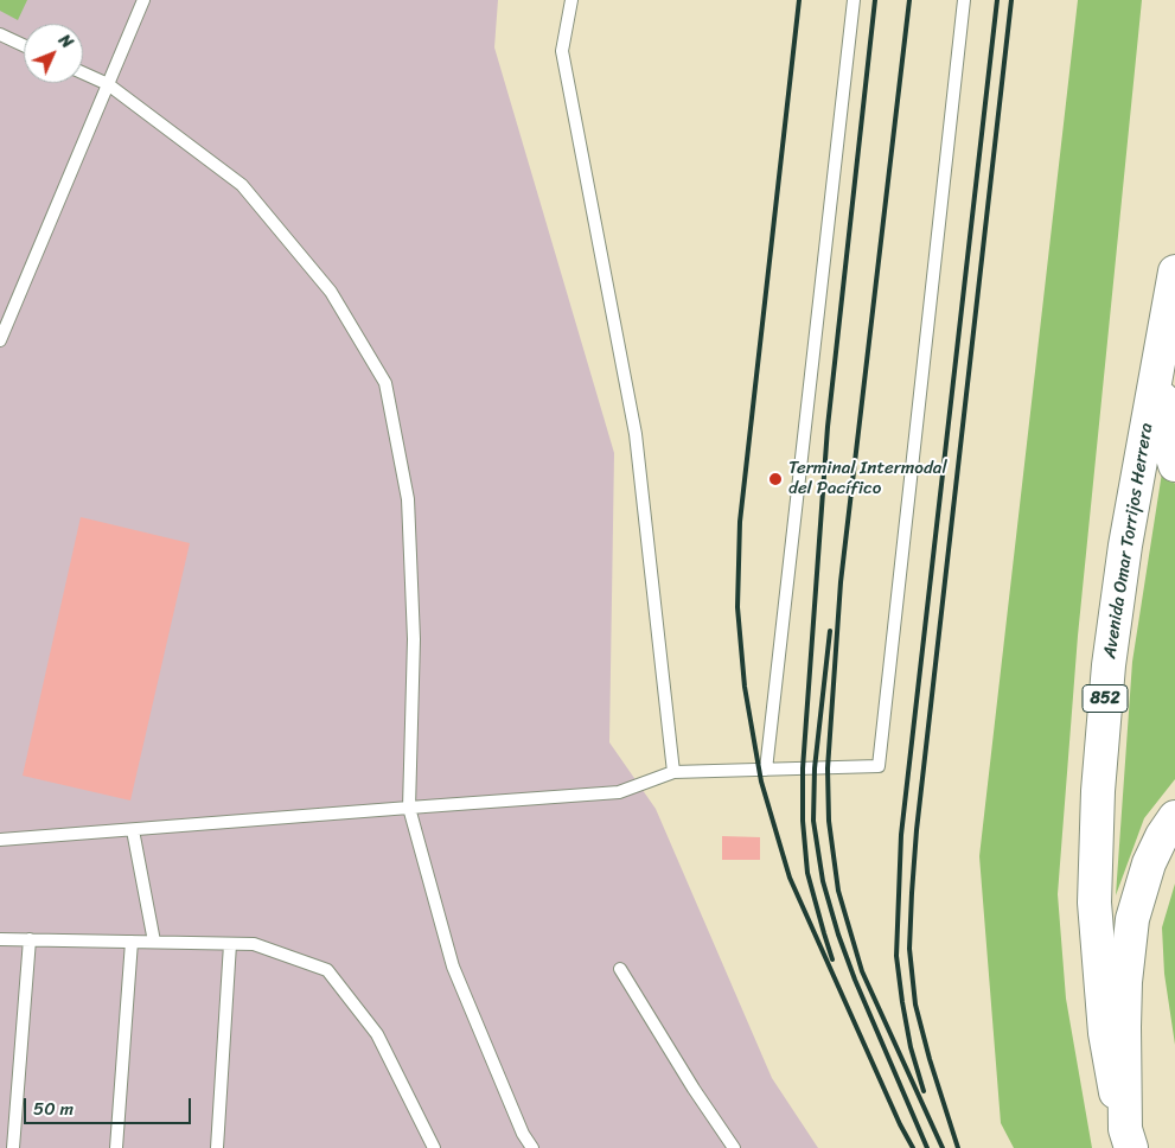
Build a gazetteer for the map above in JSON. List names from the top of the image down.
{
  "streets": {
    "main road": ["Avenida Omar Torrijos Herrera", "852"]
  },
  "places": ["Terminal Intermodal del Pacífico"],
  "scale_bar": "50 m",
  "north": "top right"
}
